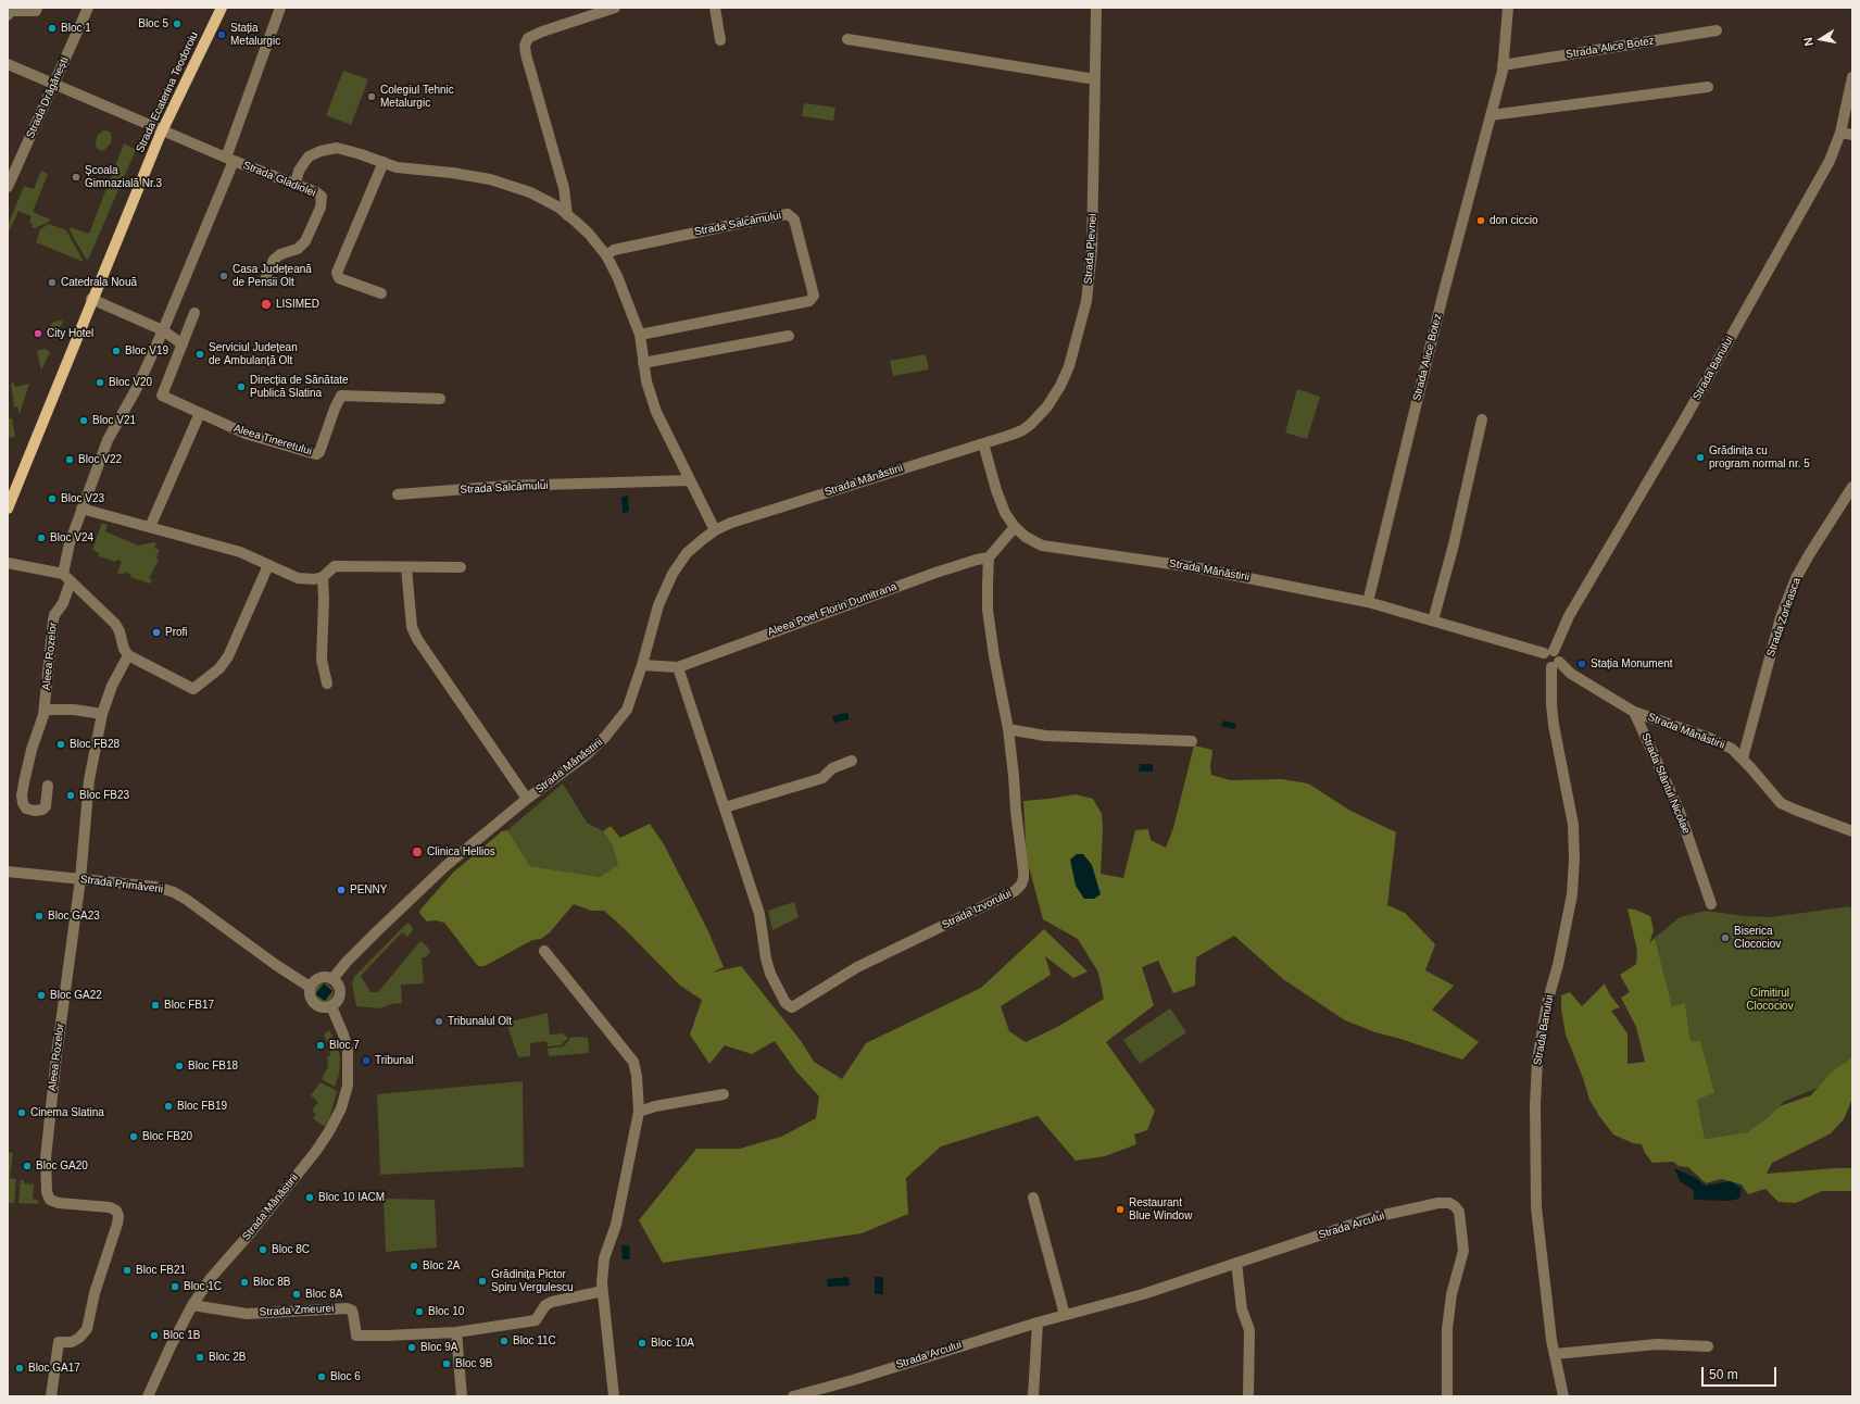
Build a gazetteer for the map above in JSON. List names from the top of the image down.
{
  "streets": {
    "main road": ["Strada Ecaterina Teodoroiu"],
    "street": [
      "Strada Alice Botez",
      "Strada Drăgănești",
      "Strada Gladiolei",
      "Strada Salcâmului",
      "Strada Plevnei",
      "Strada Banului",
      "Aleea Tineretului",
      "Strada Mănăstirii",
      "Aleea Poet Florin Dumitrana",
      "Strada Zorleasca",
      "Aleea Rozelor",
      "Strada Sfântul Nicolae",
      "Strada Primăverii",
      "Strada Izvorului",
      "Strada Arcului",
      "Strada Zmeurei"
    ]
  },
  "crossings": [
    ["Strada Alice Botez", "Strada Mănăstirii"],
    ["Strada Ecaterina Teodoroiu", "Strada Gladiolei"],
    ["Strada Drăgănești", "Strada Gladiolei"],
    ["Strada Plevnei", "Strada Mănăstirii"],
    ["Strada Banului", "Strada Mănăstirii"],
    ["Strada Mănăstirii", "Strada Zorleasca"],
    ["Strada Mănăstirii", "Strada Sfântul Nicolae"],
    ["Strada Mănăstirii", "Strada Primăverii"],
    ["Strada Mănăstirii", "Strada Zmeurei"],
    ["Aleea Poet Florin Dumitrana", "Strada Izvorului"],
    ["Aleea Rozelor", "Strada Primăverii"]
  ],
  "parks": ["Cimitirul Clocociov"],
  "places": [
    "Bloc 5",
    "Bloc 1",
    "Stația Metalurgic",
    "Colegiul Tehnic Metalurgic",
    "Școala Gimnazială Nr.3",
    "don ciccio",
    "Casa Județeană de Pensii Olt",
    "Catedrala Nouă",
    "LISIMED",
    "City Hotel",
    "Bloc V19",
    "Serviciul Județean de Ambulanță Olt",
    "Bloc V20",
    "Direcția de Sănătate Publică Slatina",
    "Bloc V21",
    "Grădinița cu program normal nr. 5",
    "Bloc V22",
    "Bloc V23",
    "Bloc V24",
    "Profi",
    "Stația Monument",
    "Bloc FB28",
    "Bloc FB23",
    "Clinica Hellios",
    "PENNY",
    "Bloc GA23",
    "Biserica Clocociov",
    "Bloc GA22",
    "Bloc FB17",
    "Tribunalul Olt",
    "Bloc 7",
    "Tribunal",
    "Bloc FB18",
    "Bloc FB19",
    "Cinema Slatina",
    "Bloc FB20",
    "Bloc GA20",
    "Bloc 10 IACM",
    "Restaurant Blue Window",
    "Bloc 8C",
    "Bloc 2A",
    "Bloc FB21",
    "Grădinița Pictor Spiru Vergulescu",
    "Bloc 8B",
    "Bloc 1C",
    "Bloc 8A",
    "Bloc 10",
    "Bloc 1B",
    "Bloc 11C",
    "Bloc 10A",
    "Bloc 9A",
    "Bloc 2B",
    "Bloc 9B",
    "Bloc GA17",
    "Bloc 6"
  ],
  "scale_bar": "50 m",
  "north": "left"
}
